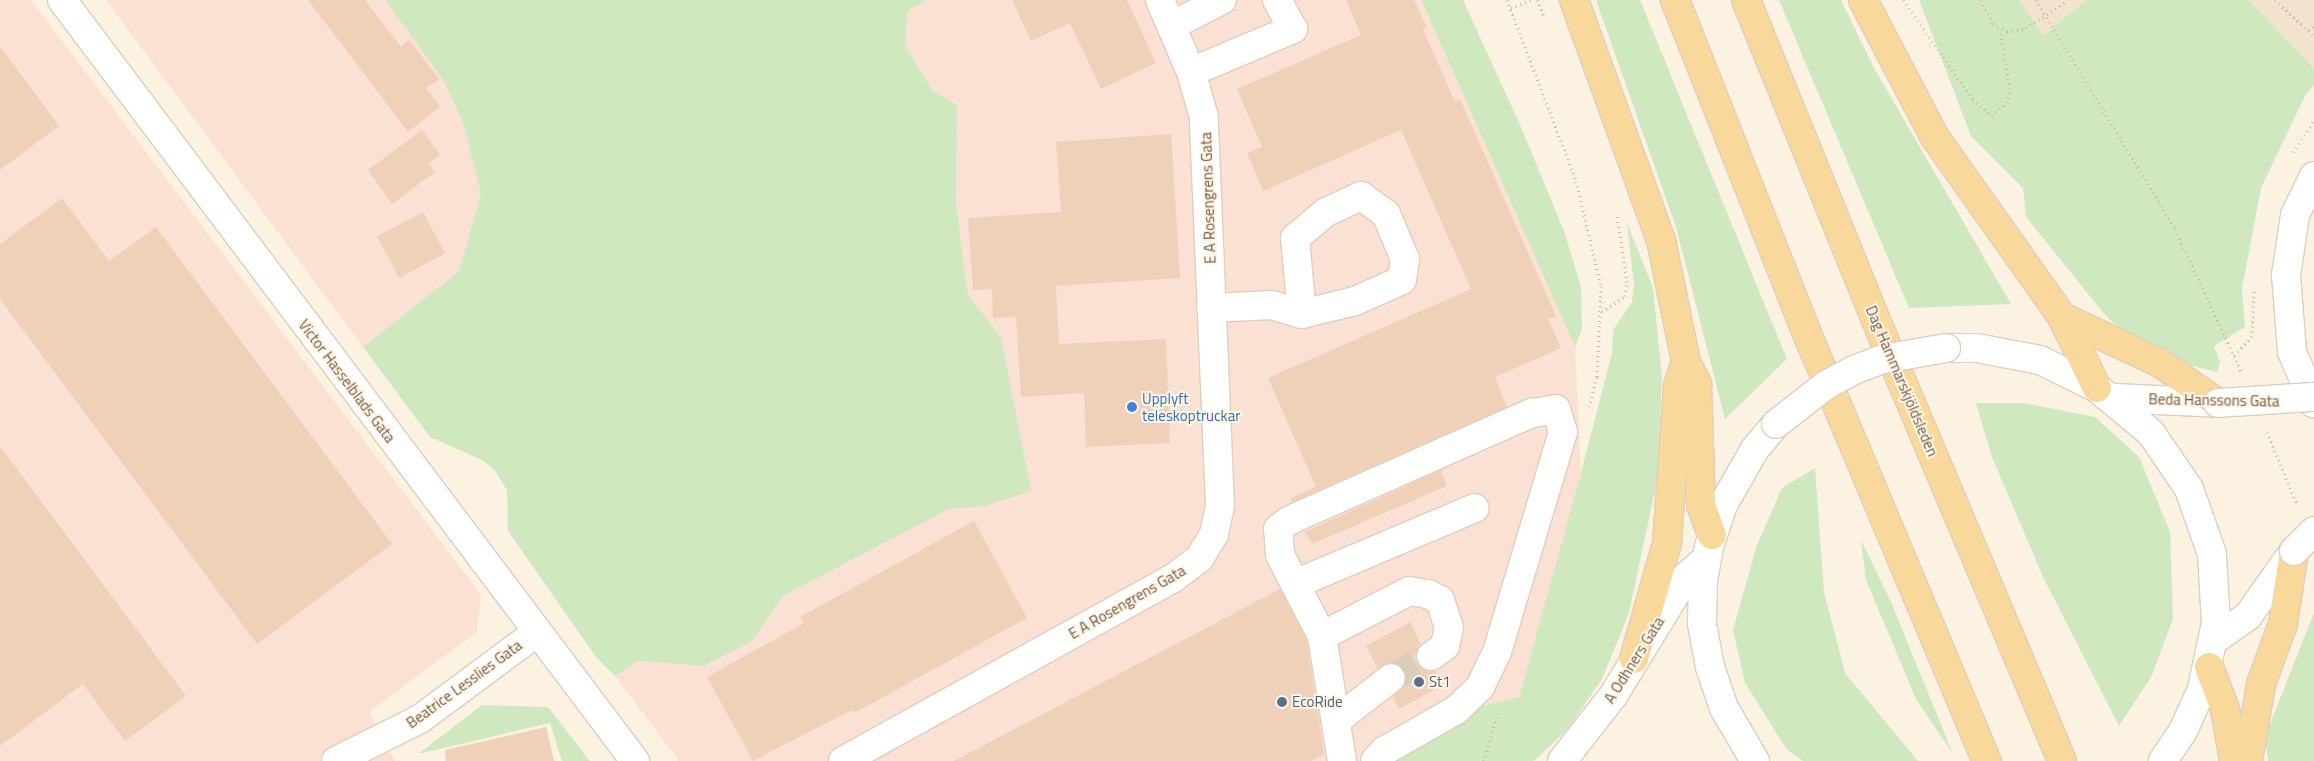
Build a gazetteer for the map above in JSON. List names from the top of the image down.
{
  "streets": {
    "main road": ["Dag Hammarskjöldsleden"],
    "street": [
      "E A Rosengrens Gata",
      "Victor Hasselblads Gata",
      "Beda Hanssons Gata",
      "A Odhners Gata",
      "Beatrice Lesslies Gata"
    ]
  },
  "crossings": [
    ["Victor Hasselblads Gata", "Beatrice Lesslies Gata"]
  ],
  "places": ["Upplyft teleskoptruckar", "St1", "EcoRide"]
}
